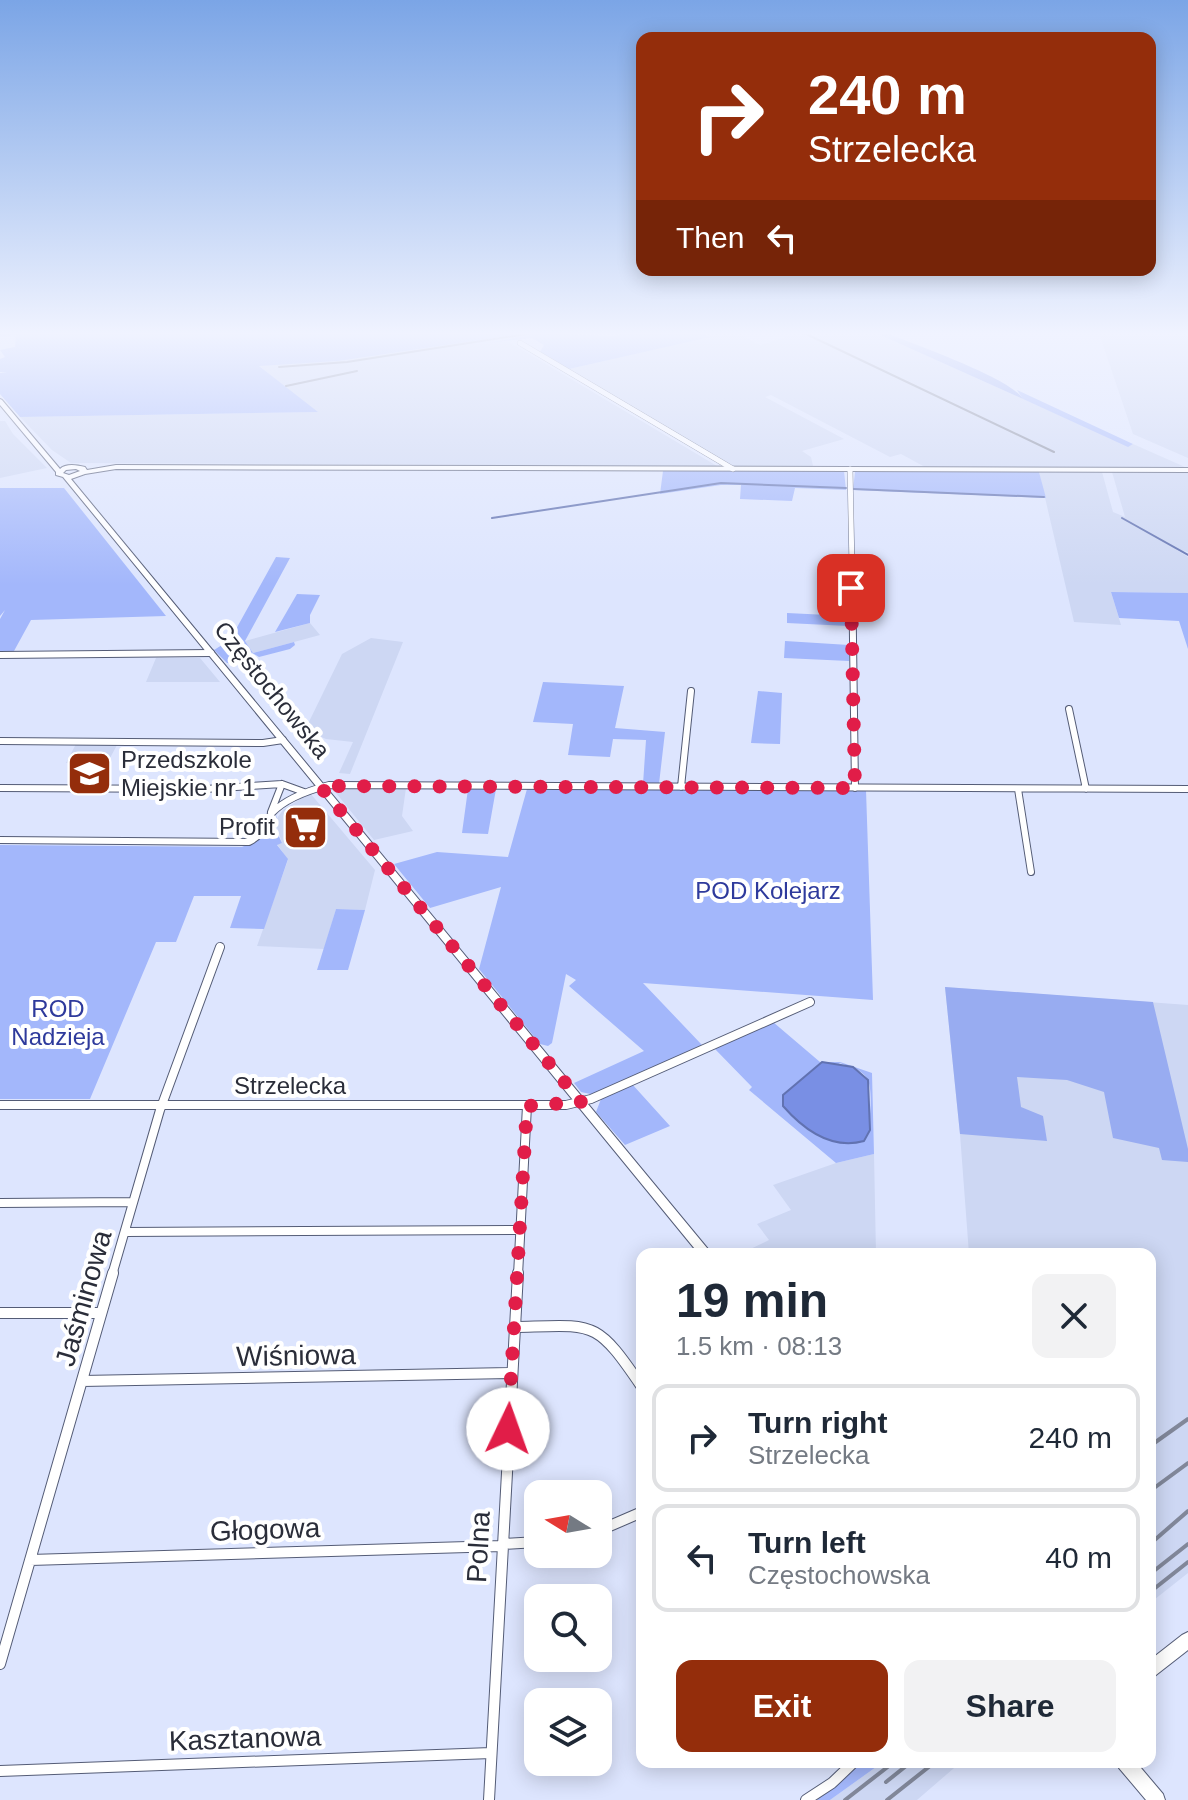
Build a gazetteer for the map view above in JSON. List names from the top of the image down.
{
  "streets": {
    "main road": ["Częstochowska"],
    "street": [
      "Strzelecka",
      "Jaśminowa",
      "Wiśniowa",
      "Głogowa",
      "Polna",
      "Kasztanowa"
    ]
  },
  "crossings": [
    ["Częstochowska", "Strzelecka"],
    ["Strzelecka", "Jaśminowa"],
    ["Strzelecka", "Polna"],
    ["Jaśminowa", "Wiśniowa"],
    ["Jaśminowa", "Głogowa"],
    ["Wiśniowa", "Polna"],
    ["Głogowa", "Polna"],
    ["Polna", "Kasztanowa"]
  ],
  "parks": ["POD Kolejarz", "ROD Nadzieja"],
  "places": {
    "school or university": ["Przedszkole Miejskie nr 1"],
    "supermarket": ["Profit"]
  },
  "north": "left",
  "page": {
    "turn": ["240 m", "Strzelecka"],
    "then": "Then",
    "heading": ["19 min", "1.5 km · 08:13"],
    "list": [
      {
        "name": "Turn right",
        "note": "Strzelecka",
        "value": "240 m"
      },
      {
        "name": "Turn left",
        "note": "Częstochowska",
        "value": "40 m"
      }
    ],
    "buttons": ["Exit", "Share"]
  }
}
